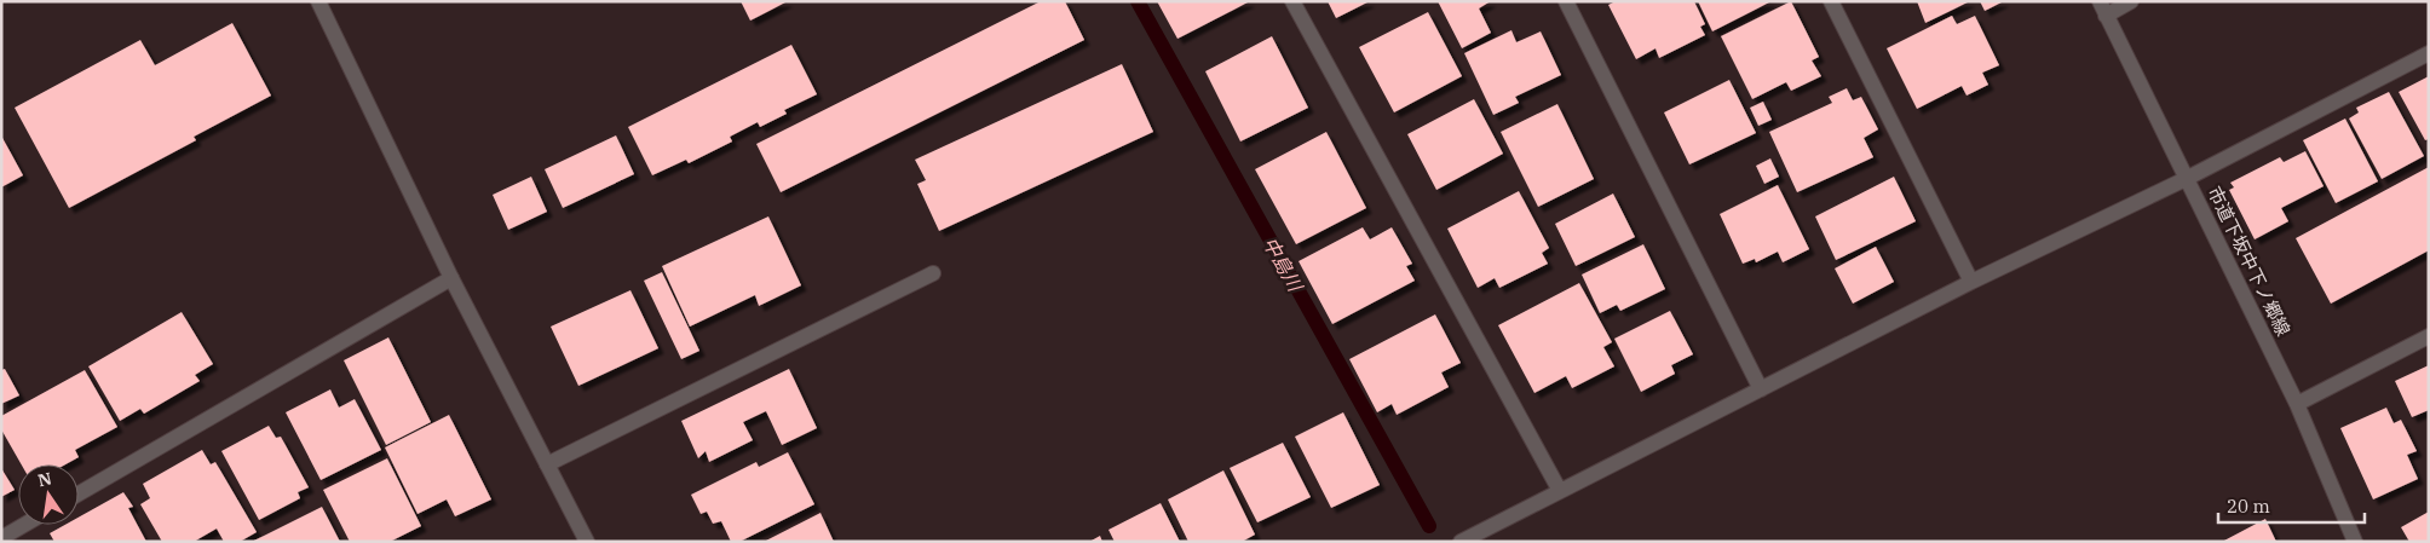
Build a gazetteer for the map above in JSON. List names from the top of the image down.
{
  "streets": {
    "street": ["市道下坂中下ノ郷線"]
  },
  "water": ["中島川"],
  "scale_bar": "20 m",
  "north": "top"
}
